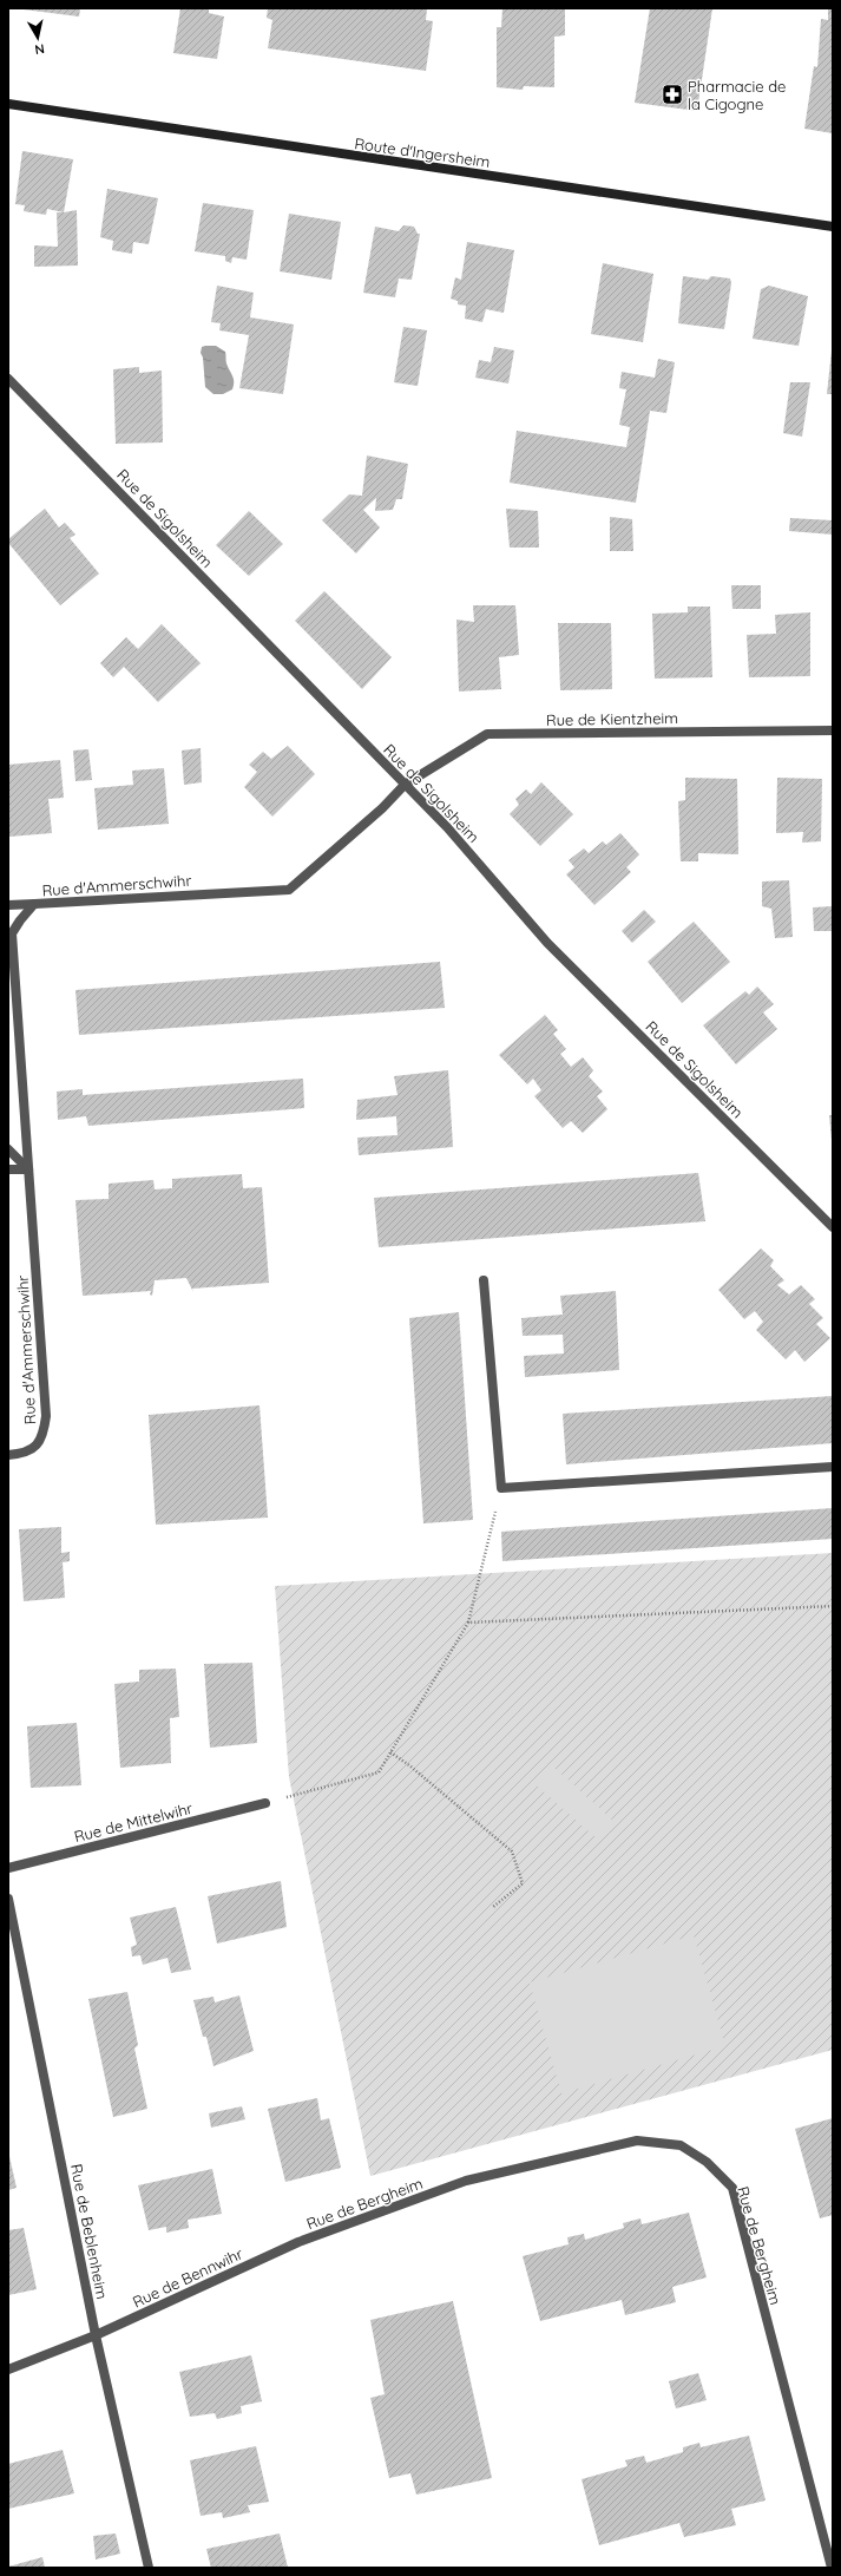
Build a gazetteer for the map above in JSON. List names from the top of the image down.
{
  "streets": {
    "main road": ["Route d'Ingersheim"],
    "street": [
      "Rue de Sigolsheim",
      "Rue de Kientzheim",
      "Rue d'Ammerschwihr",
      "Rue de Mittelwihr",
      "Rue de Bergheim",
      "Rue de Beblenheim",
      "Rue de Bennwihr"
    ]
  },
  "crossings": [
    ["Rue de Sigolsheim", "Rue de Kientzheim"],
    ["Rue de Sigolsheim", "Rue d'Ammerschwihr"],
    ["Rue de Kientzheim", "Rue d'Ammerschwihr"],
    ["Rue de Bergheim", "Rue de Bennwihr"],
    ["Rue de Beblenheim", "Rue de Bennwihr"]
  ],
  "places": {
    "pharmacy": ["Pharmacie de la Cigogne"]
  },
  "north": "bottom"
}
